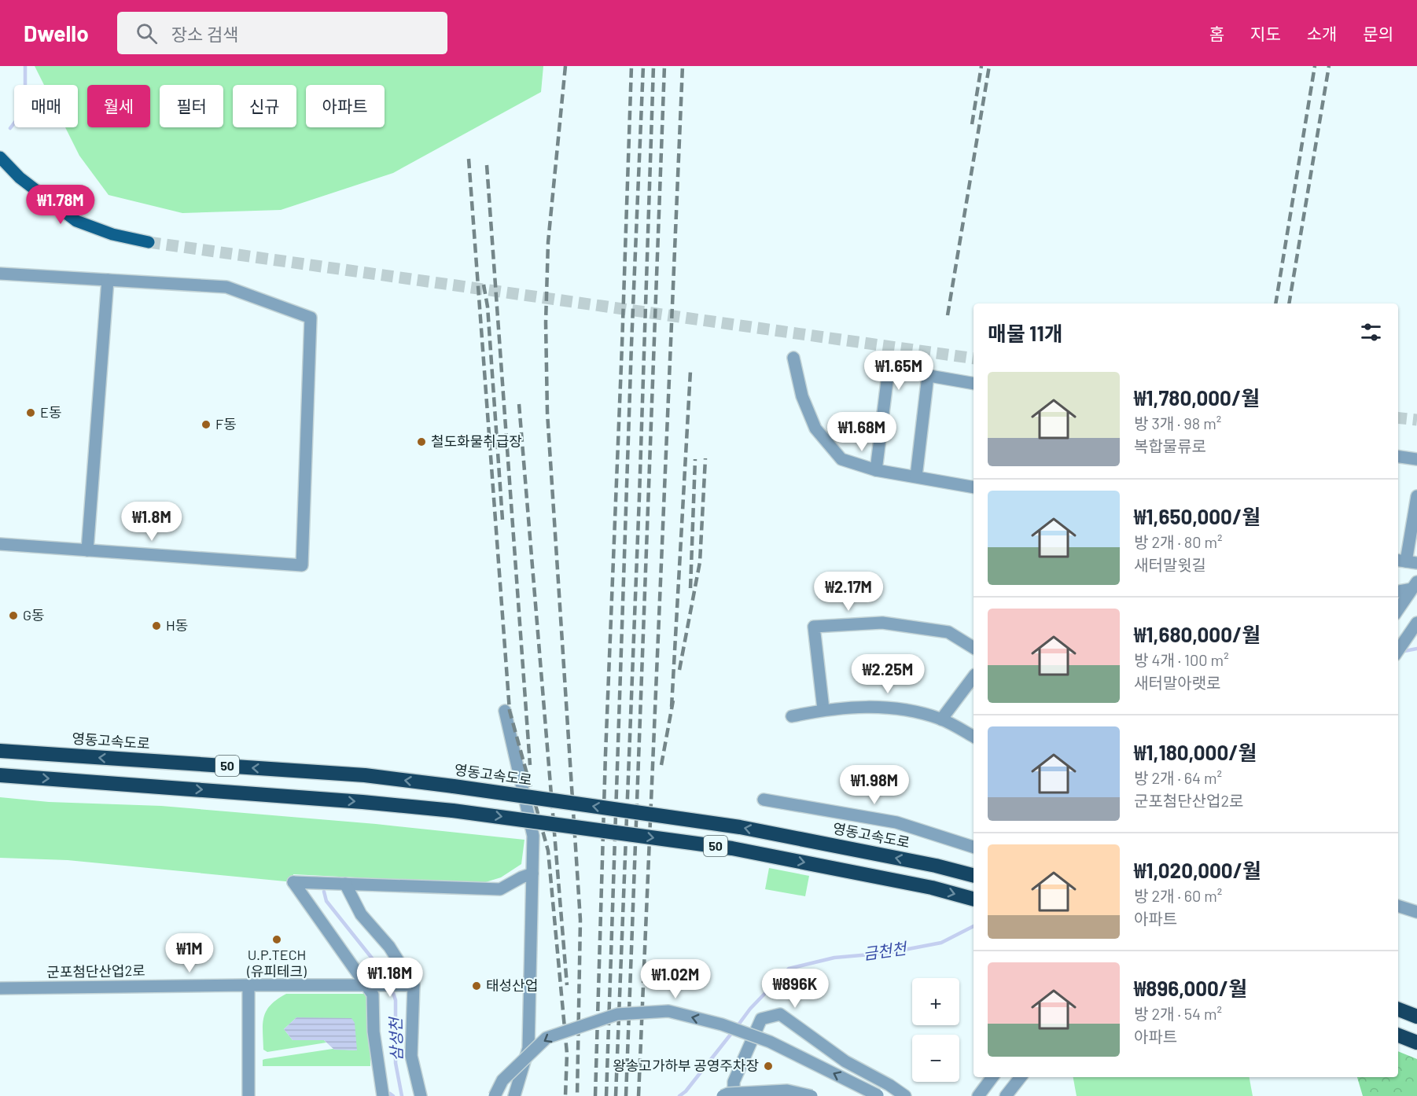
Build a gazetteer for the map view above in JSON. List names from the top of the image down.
{
  "streets": {
    "highway": ["영동고속도로", "50"],
    "street": ["군포첨단산업2로"]
  },
  "water": ["금천천", "삼성천"],
  "places": [
    "E동",
    "F동",
    "철도화물취급장",
    "G동",
    "H동",
    "U.P.TECH (유피테크)",
    "태성산업",
    "왕송고가하부 공영주차장"
  ],
  "page": {
    "header": "Dwello",
    "search": "장소 검색",
    "nav": [
      "홈",
      "지도",
      "소개",
      "문의"
    ],
    "chip": [
      "매매",
      "월세",
      "필터",
      "신규",
      "아파트"
    ],
    "price": [
      "₩1.78M",
      "₩1.65M",
      "₩1.68M",
      "₩1.8M",
      "₩2.17M",
      "₩2.25M",
      "₩1.98M",
      "₩1M",
      "₩1.18M",
      "₩1.02M",
      "₩896K"
    ],
    "heading": "매물 11개",
    "list": [
      {
        "name": "₩1,780,000/월",
        "note": "방 3개 · 98 m² · 복합물류로"
      },
      {
        "name": "₩1,650,000/월",
        "note": "방 2개 · 80 m² · 새터말윗길"
      },
      {
        "name": "₩1,680,000/월",
        "note": "방 4개 · 100 m² · 새터말아랫로"
      },
      {
        "name": "₩1,180,000/월",
        "note": "방 2개 · 64 m² · 군포첨단산업2로"
      },
      {
        "name": "₩1,020,000/월",
        "note": "방 2개 · 60 m² · 아파트"
      },
      {
        "name": "₩896,000/월",
        "note": "방 2개 · 54 m² · 아파트"
      }
    ],
    "map_buttons": ["+", "−"]
  }
}
